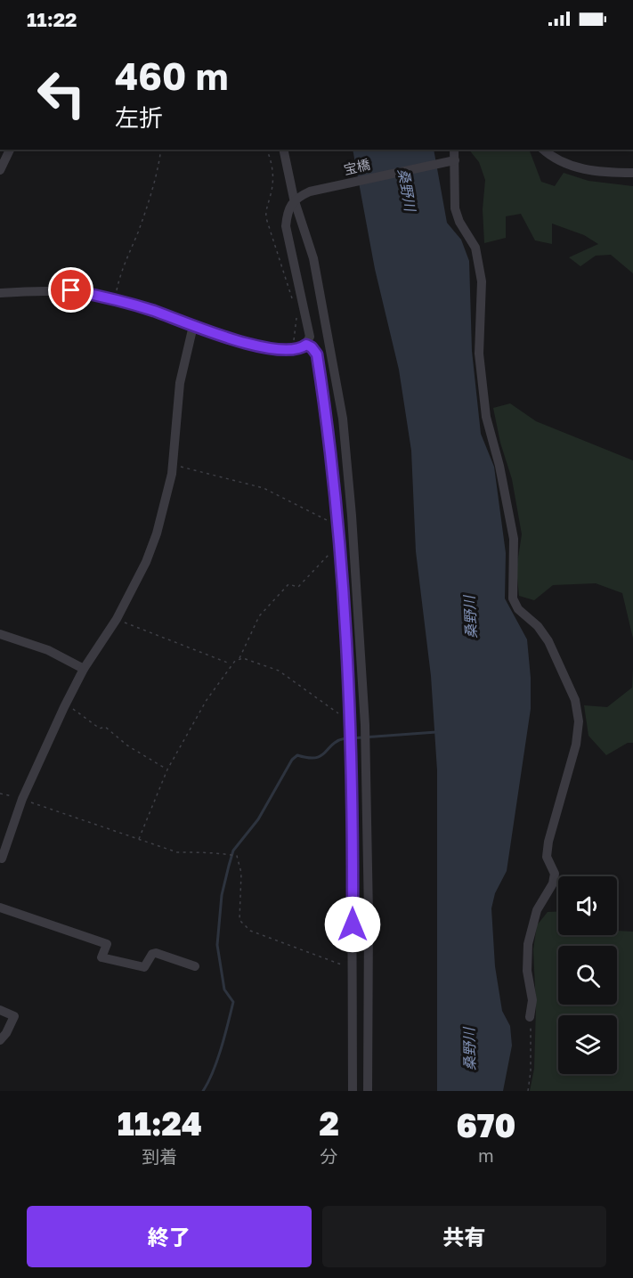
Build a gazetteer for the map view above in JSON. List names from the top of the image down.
{
  "streets": {
    "street": ["宝橋"]
  },
  "water": ["桑野川"],
  "page": {
    "status": "11:22",
    "turn": ["460 m", "左折"],
    "eta": [
      "11:24",
      "到着",
      "2",
      "分",
      "670",
      "m"
    ],
    "buttons": ["終了", "共有"]
  }
}
